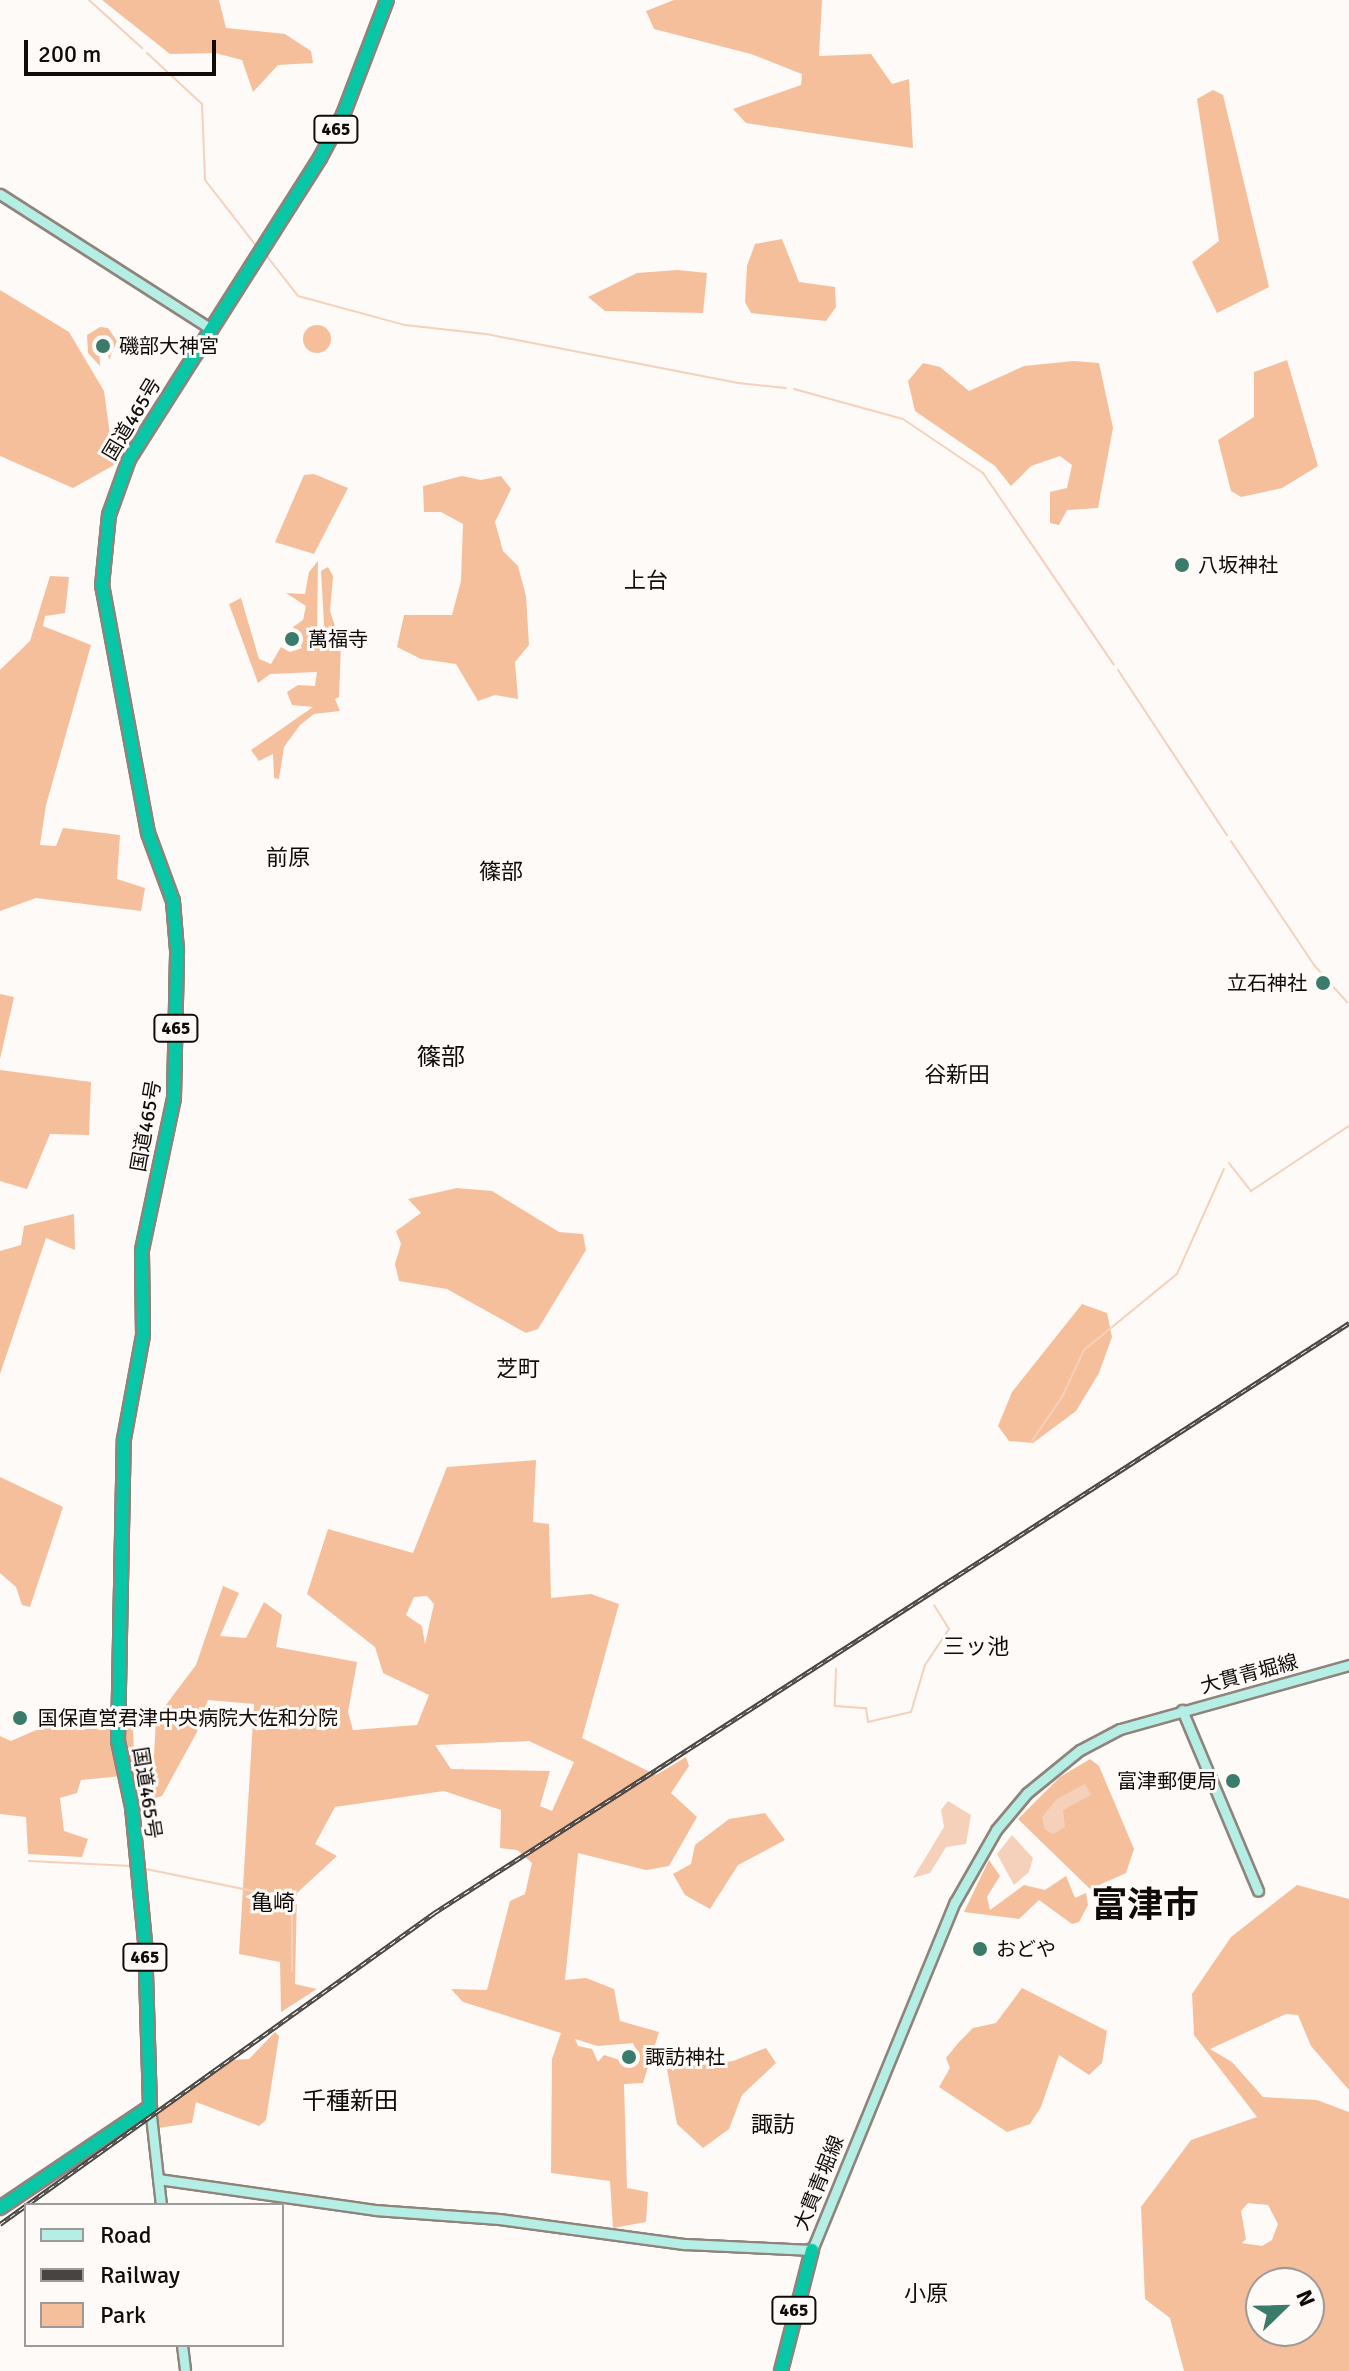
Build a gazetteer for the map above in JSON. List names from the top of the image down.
{
  "streets": {
    "highway": ["465", "国道465号"],
    "main road": ["大貫青堀線"]
  },
  "crossings": [
    ["465", "大貫青堀線"]
  ],
  "districts": [
    "上台",
    "前原",
    "篠部",
    "篠部",
    "谷新田",
    "芝町",
    "三ッ池",
    "亀崎",
    "富津市",
    "千種新田",
    "諏訪",
    "小原"
  ],
  "places": [
    "磯部大神宮",
    "八坂神社",
    "萬福寺",
    "立石神社",
    "国保直営君津中央病院大佐和分院",
    "富津郵便局",
    "おどや",
    "諏訪神社"
  ],
  "legend": ["Road", "Railway", "Park"],
  "scale_bar": "200 m",
  "north": "top right"
}
